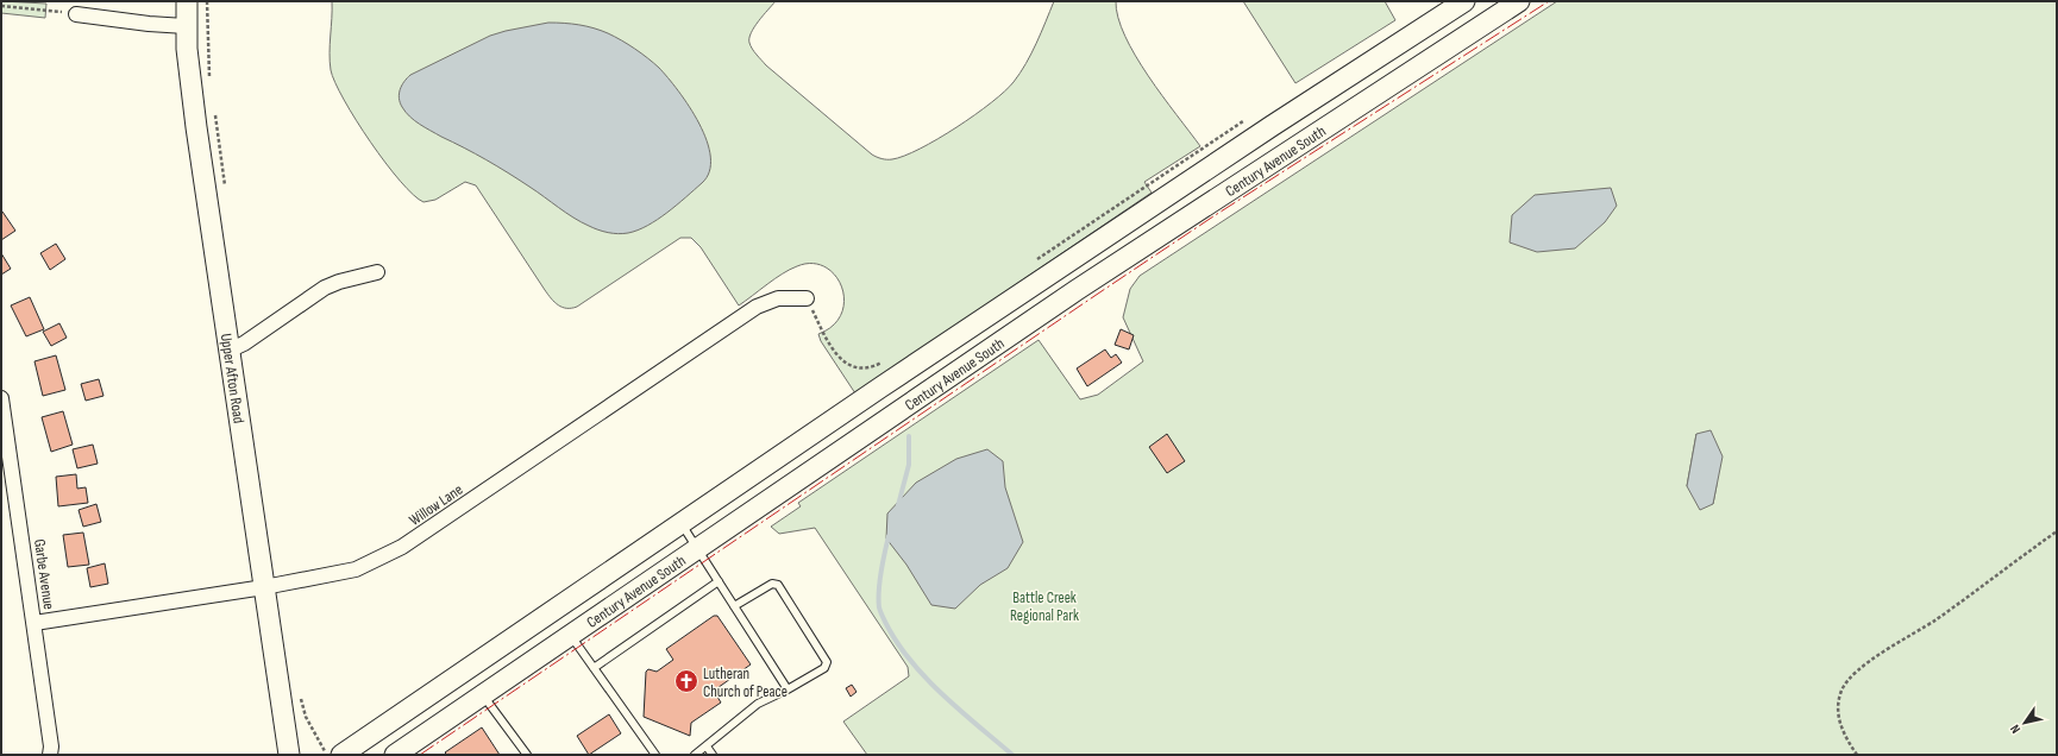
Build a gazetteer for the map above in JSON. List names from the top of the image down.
{
  "streets": {
    "main road": ["Century Avenue South", "Upper Afton Road"],
    "street": ["Willow Lane", "Garbe Avenue"]
  },
  "crossings": [
    ["Upper Afton Road", "Willow Lane"],
    ["Willow Lane", "Garbe Avenue"]
  ],
  "parks": ["Battle Creek Regional Park"],
  "places": {
    "church": ["Lutheran Church of Peace"]
  },
  "north": "bottom left"
}
